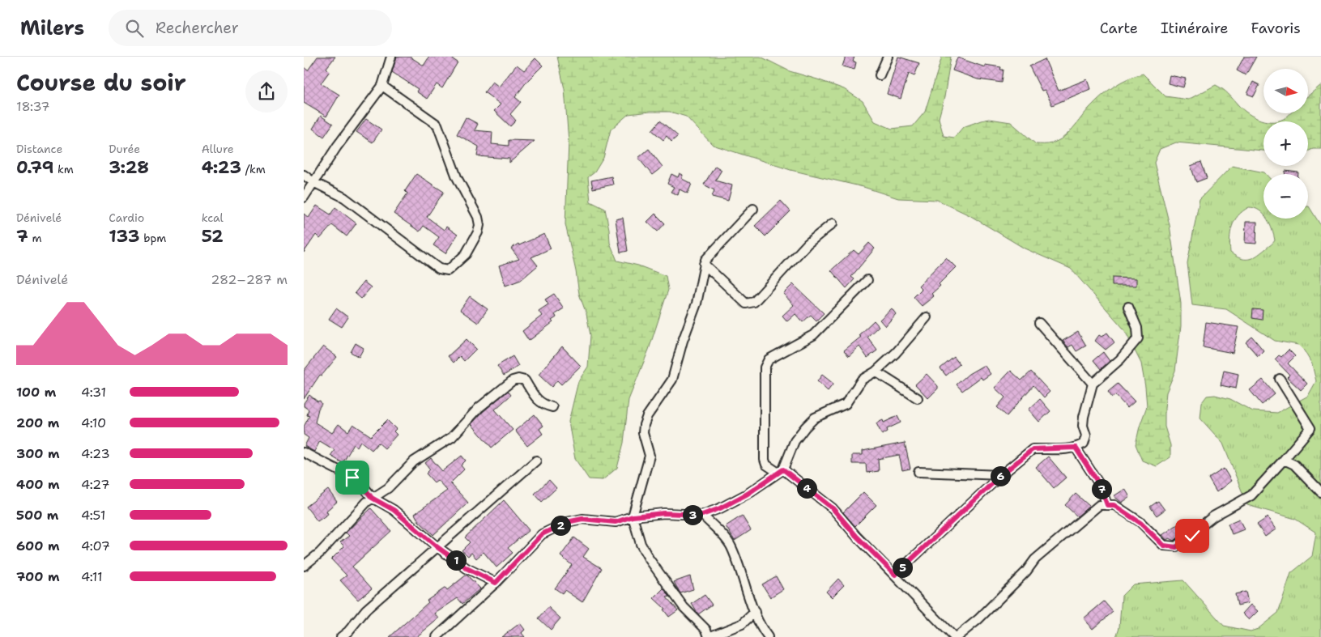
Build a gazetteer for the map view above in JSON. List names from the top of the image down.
{
  "north": "right",
  "page": {
    "header": "Milers",
    "search": "Rechercher",
    "nav": ["Carte", "Itinéraire", "Favoris"],
    "heading": ["Course du soir", "18:37"],
    "map_buttons": ["+", "−"],
    "stats": [
      ["Distance", "0.79 km"],
      ["Durée", "3:28"],
      ["Allure", "4:23 /km"],
      ["Dénivelé", "7 m"],
      ["Cardio", "133 bpm"],
      ["kcal", "52"]
    ],
    "chart": ["Dénivelé", "282–287 m"],
    "list": [
      {
        "name": "100 m",
        "note": "4:31"
      },
      {
        "name": "200 m",
        "note": "4:10"
      },
      {
        "name": "300 m",
        "note": "4:23"
      },
      {
        "name": "400 m",
        "note": "4:27"
      },
      {
        "name": "500 m",
        "note": "4:51"
      },
      {
        "name": "600 m",
        "note": "4:07"
      },
      {
        "name": "700 m",
        "note": "4:11"
      }
    ],
    "pins": [
      "6",
      "4",
      "7",
      "3",
      "2",
      "1",
      "5"
    ]
  }
}
